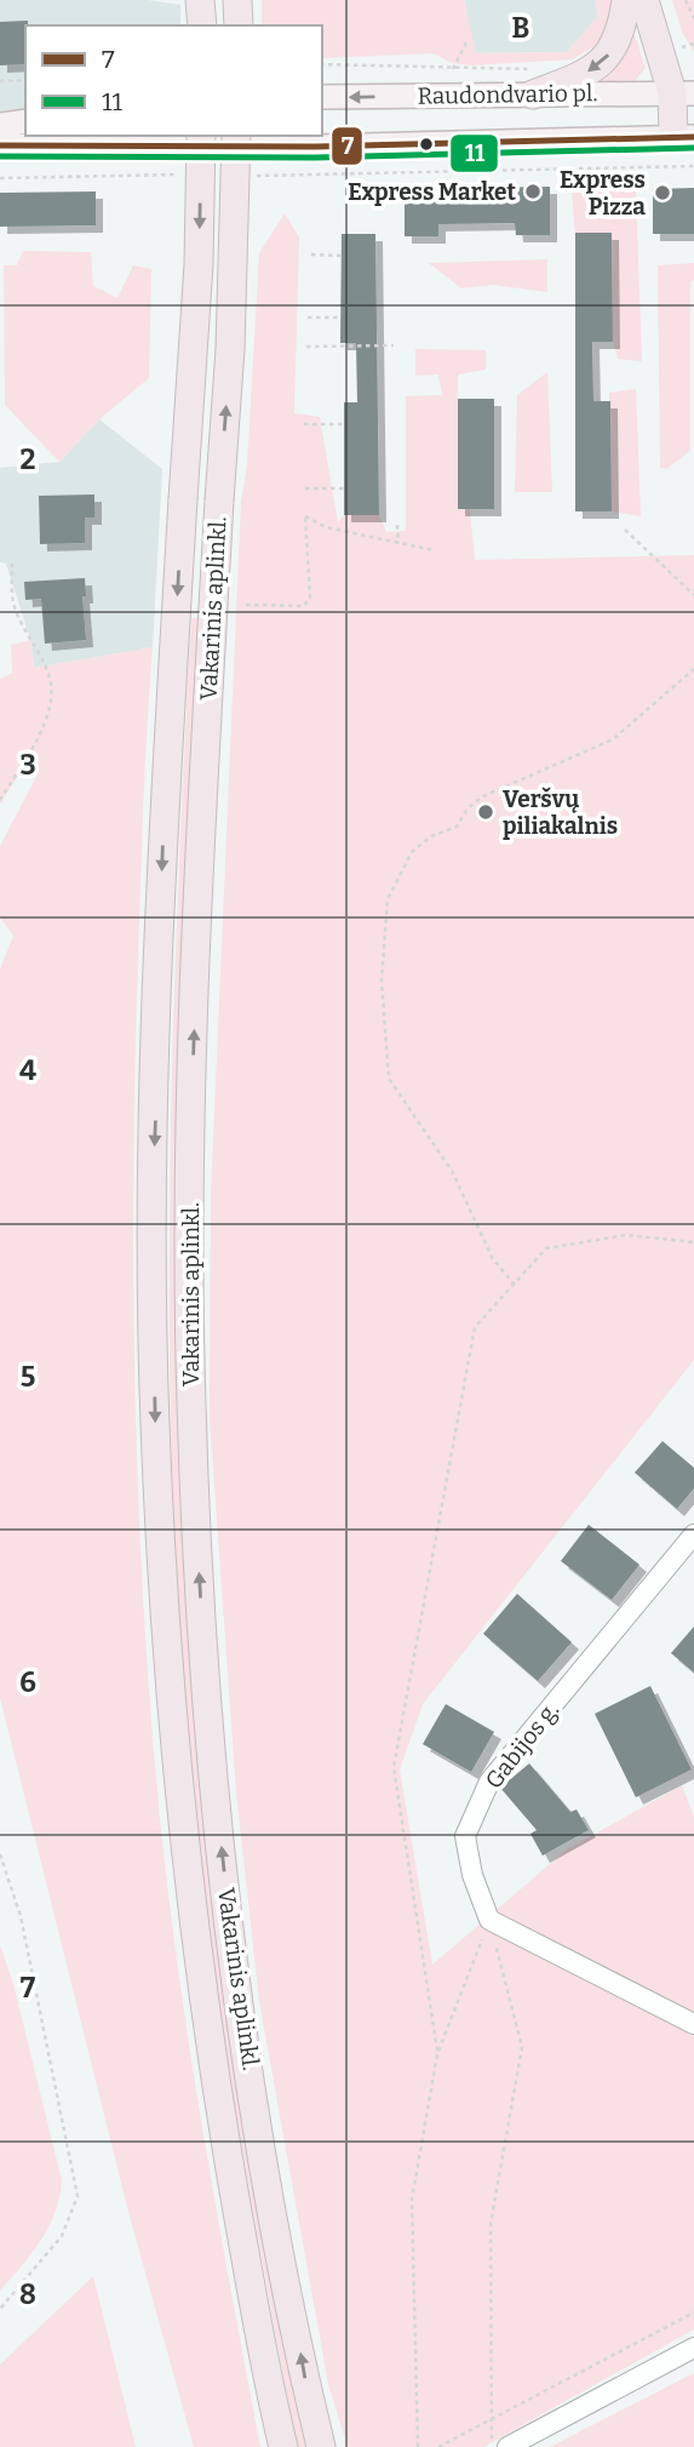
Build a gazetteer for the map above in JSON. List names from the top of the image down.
{
  "streets": {
    "highway": ["Vakarinis aplinkl."],
    "main road": ["Raudondvario pl."],
    "street": ["Gabijos g."]
  },
  "places": ["Express Market", "Express Pizza", "Veršvų piliakalnis"],
  "lines": ["transit line 7", "transit line 11"],
  "legend": ["7", "11"],
  "grid": {
    "columns": ["B"],
    "rows": [
      "2",
      "3",
      "4",
      "5",
      "6",
      "7",
      "8"
    ]
  }
}
